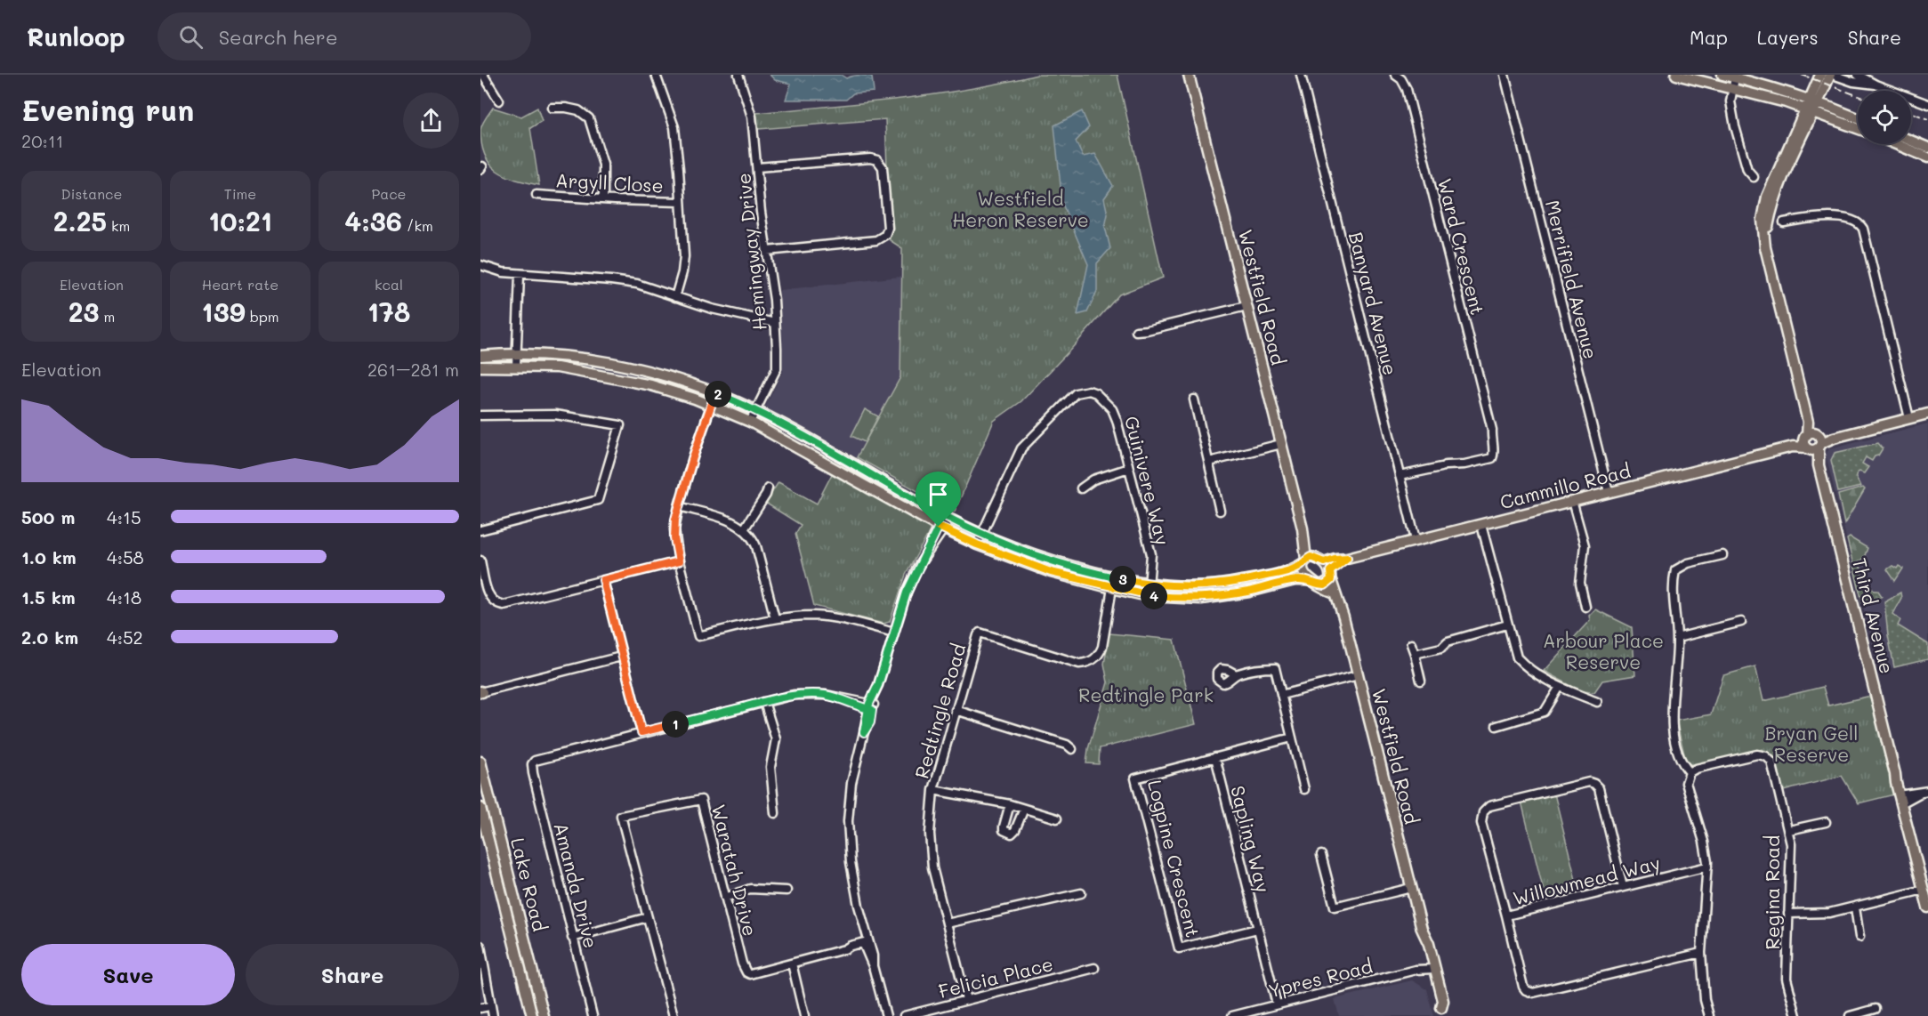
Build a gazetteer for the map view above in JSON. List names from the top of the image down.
{
  "streets": {
    "main road": [
      "Westfield Road",
      "Cammillo Road",
      "Third Avenue",
      "Lake Road"
    ],
    "street": [
      "Argyll Close",
      "Ward Crescent",
      "Hemingway Drive",
      "Merrifield Avenue",
      "Banyard Avenue",
      "Guinivere Way",
      "Redtingle Road",
      "Sapling Way",
      "Logpine Crescent",
      "Waratah Drive",
      "Willowmead Way",
      "Amanda Drive",
      "Regina Road",
      "Felicia Place",
      "Ypres Road"
    ]
  },
  "crossings": [
    ["Ward Crescent", "Banyard Avenue"],
    ["Merrifield Avenue", "Cammillo Road"],
    ["Westfield Road", "Cammillo Road"],
    ["Westfield Road", "Ypres Road"],
    ["Banyard Avenue", "Cammillo Road"],
    ["Cammillo Road", "Third Avenue"],
    ["Redtingle Road", "Felicia Place"],
    ["Sapling Way", "Logpine Crescent"],
    ["Sapling Way", "Ypres Road"]
  ],
  "parks": [
    "Westfield Heron Reserve",
    "Arbour Place Reserve",
    "Redtingle Park",
    "Bryan Gell Reserve"
  ],
  "page": {
    "header": "Runloop",
    "search": "Search here",
    "nav": ["Map", "Layers", "Share"],
    "heading": ["Evening run", "20:11"],
    "stats": [
      ["Distance", "2.25 km"],
      ["Time", "10:21"],
      ["Pace", "4:36 /km"],
      ["Elevation", "23 m"],
      ["Heart rate", "139 bpm"],
      ["kcal", "178"]
    ],
    "chart": ["Elevation", "261–281 m"],
    "pins": [
      "2",
      "3",
      "4",
      "1"
    ],
    "list": [
      {
        "name": "500 m",
        "note": "4:15"
      },
      {
        "name": "1.0 km",
        "note": "4:58"
      },
      {
        "name": "1.5 km",
        "note": "4:18"
      },
      {
        "name": "2.0 km",
        "note": "4:52"
      }
    ],
    "buttons": ["Save", "Share"]
  }
}
